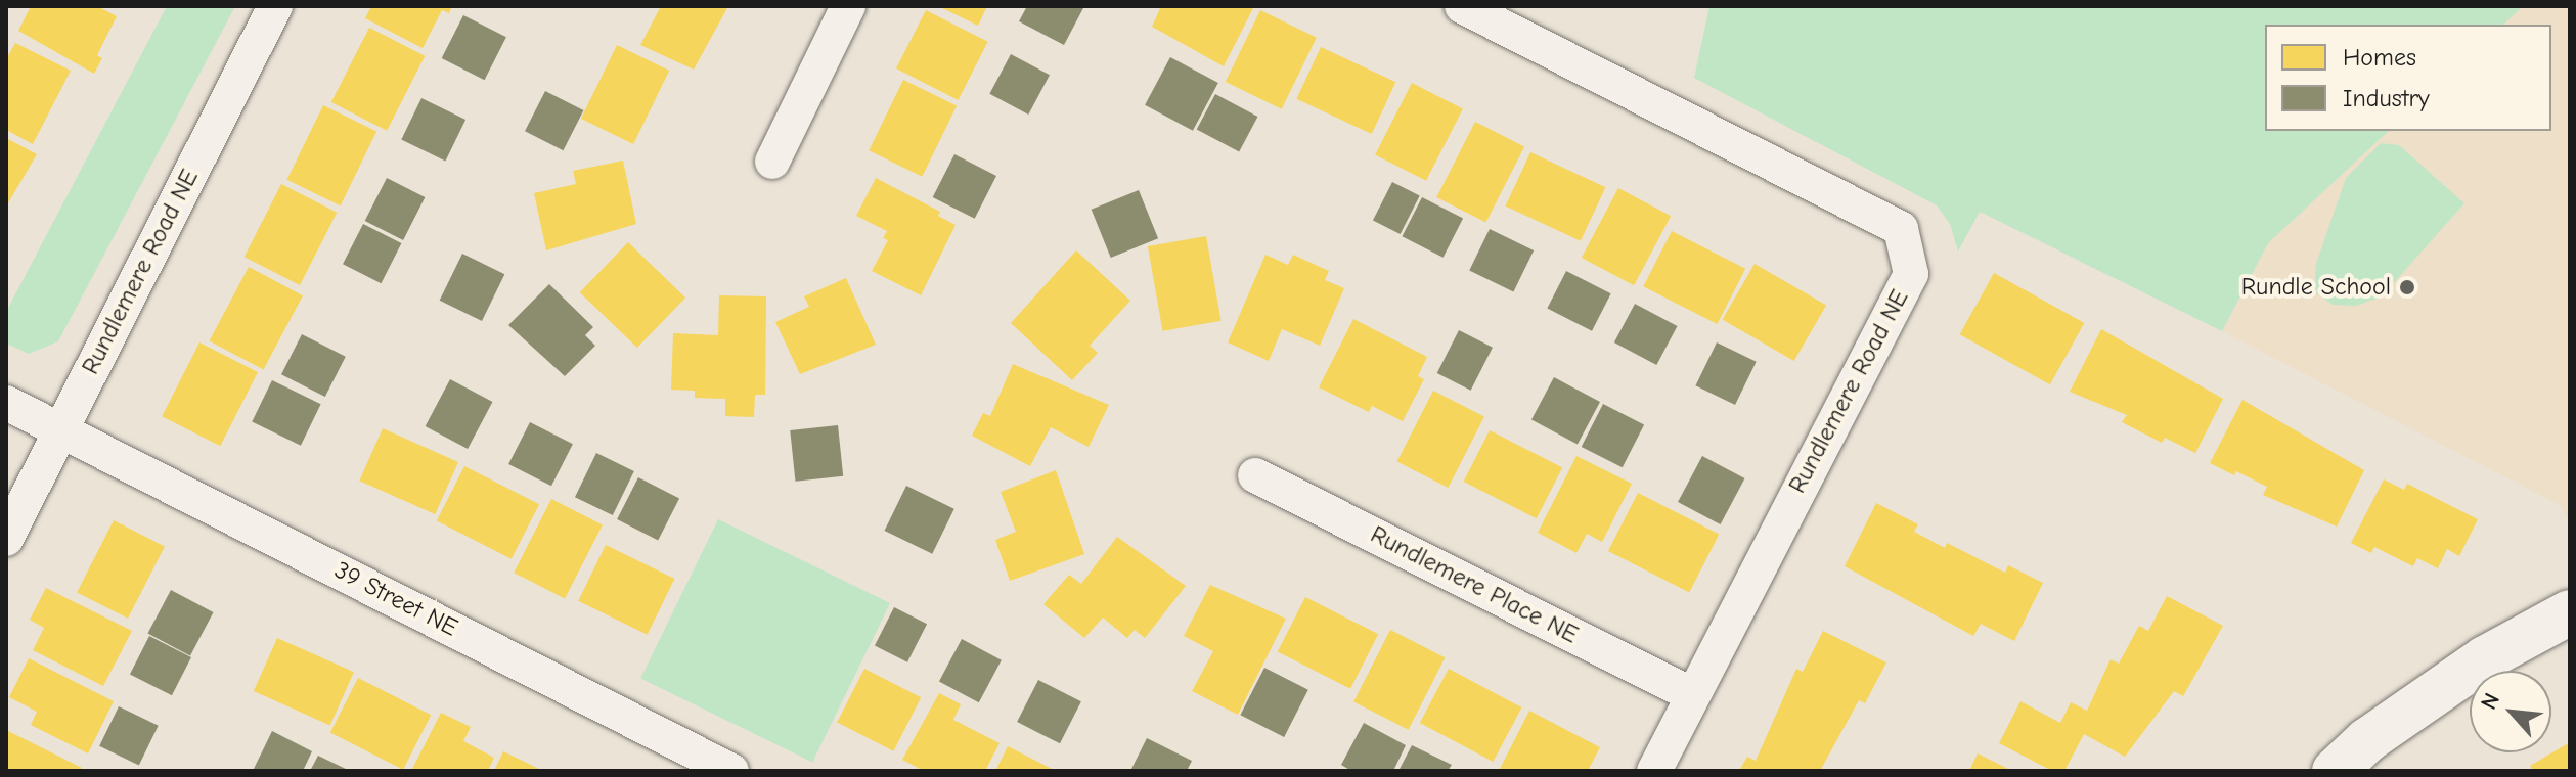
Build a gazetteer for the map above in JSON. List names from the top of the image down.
{
  "streets": {
    "street": ["Rundlemere Road NE", "Rundlemere Place NE", "39 Street NE"]
  },
  "crossings": [
    ["Rundlemere Road NE", "Rundlemere Place NE"],
    ["Rundlemere Road NE", "39 Street NE"]
  ],
  "places": ["Rundle School"],
  "legend": ["Homes", "Industry"],
  "north": "top left"
}
